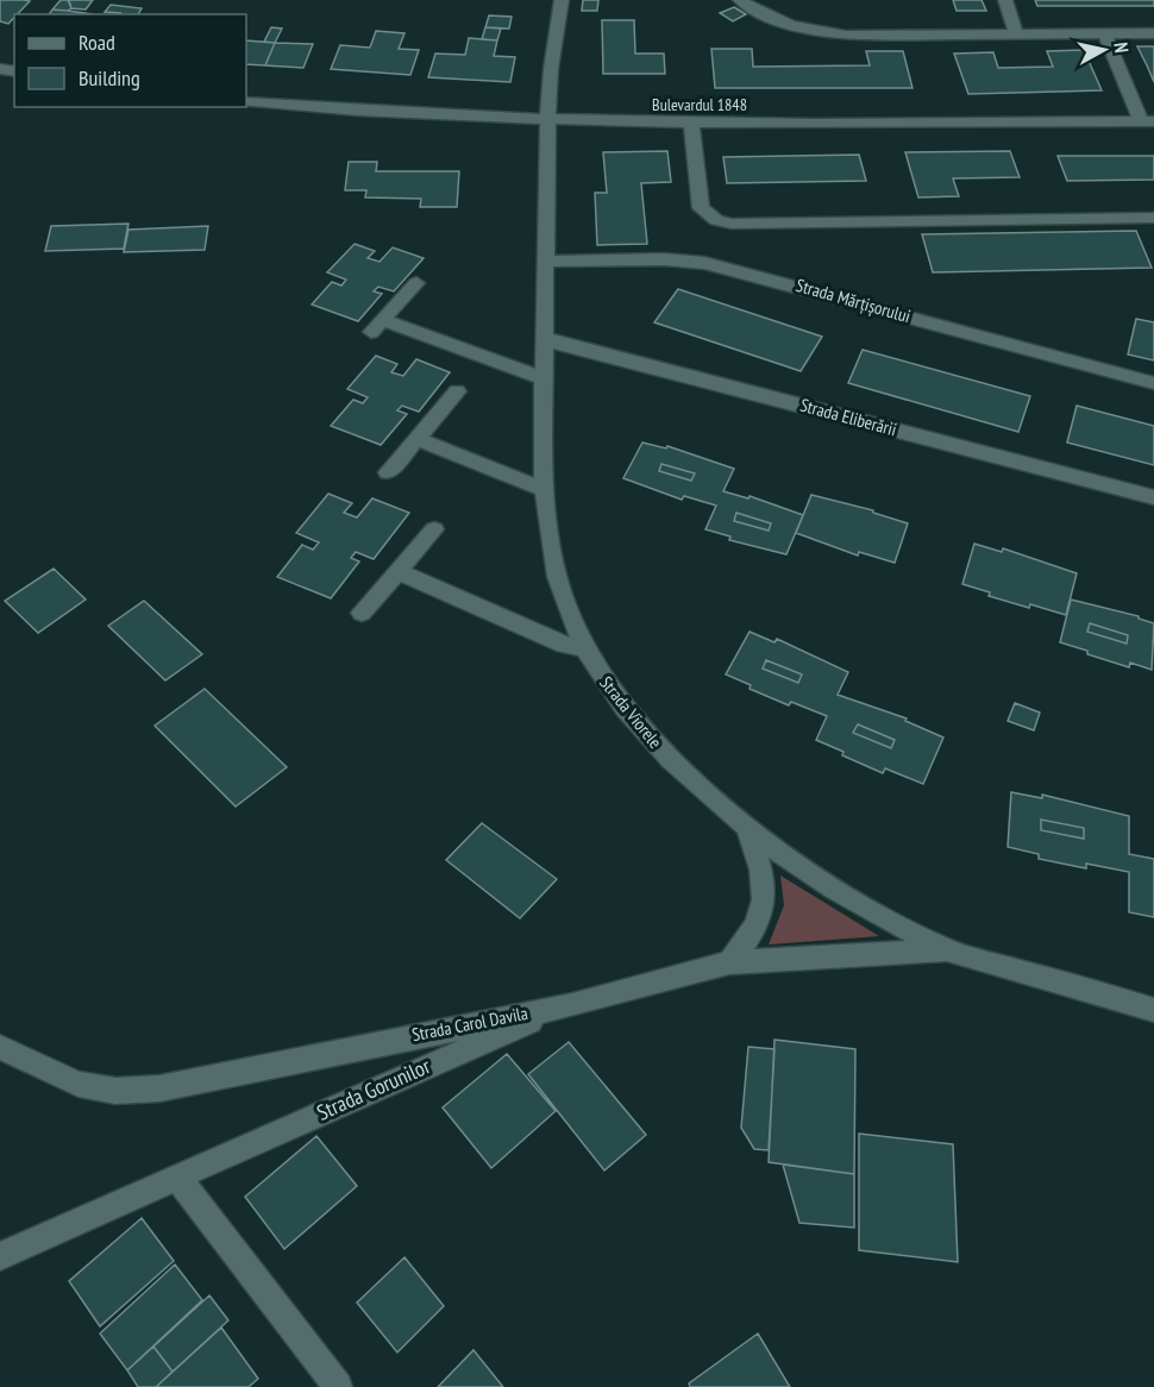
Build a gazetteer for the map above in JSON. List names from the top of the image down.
{
  "streets": {
    "street": [
      "Bulevardul 1848",
      "Strada Mărțișorului",
      "Strada Eliberării",
      "Strada Viorele",
      "Strada Carol Davila",
      "Strada Gorunilor"
    ]
  },
  "crossings": [
    ["Bulevardul 1848", "Strada Viorele"],
    ["Strada Mărțișorului", "Strada Viorele"],
    ["Strada Eliberării", "Strada Viorele"],
    ["Strada Viorele", "Strada Carol Davila"],
    ["Strada Carol Davila", "Strada Gorunilor"]
  ],
  "legend": ["Road", "Building"],
  "north": "right"
}
